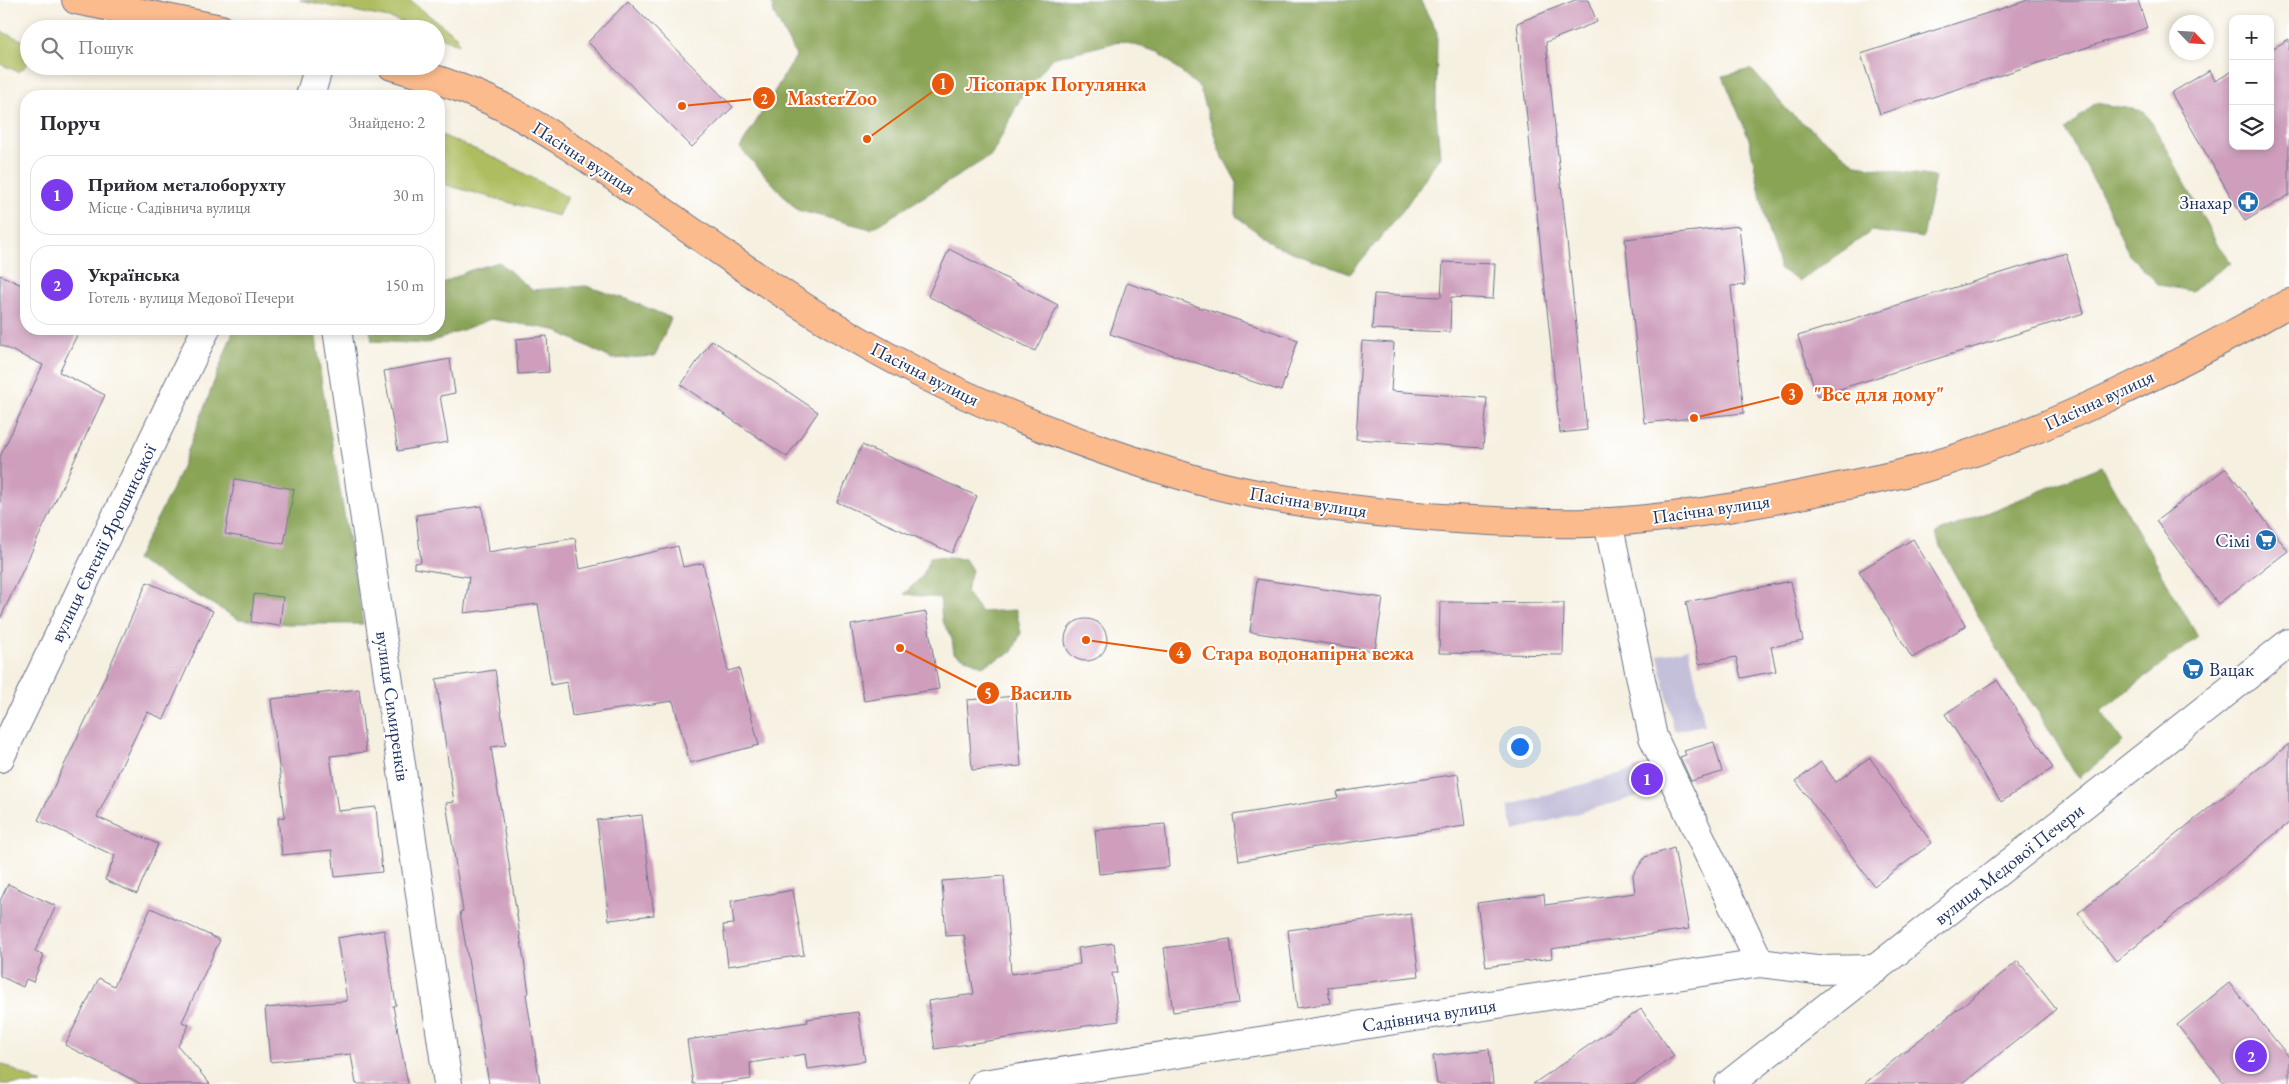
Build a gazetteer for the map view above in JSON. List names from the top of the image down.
{
  "streets": {
    "main road": ["Пасічна вулиця"],
    "street": [
      "вулиця Євгенії Ярошинської",
      "вулиця Симиренків",
      "вулиця Медової Печери",
      "Садівнича вулиця"
    ]
  },
  "crossings": [
    ["вулиця Медової Печери", "Садівнича вулиця"]
  ],
  "places": {
    "other": [
      "MasterZoo",
      "Лісопарк Погулянка",
      "\"Все для дому\"",
      "Стара водонапірна вежа",
      "Василь"
    ],
    "pharmacy": ["Знахар"],
    "supermarket": ["Сімі", "Вацак"]
  },
  "north": "bottom right",
  "page": {
    "map_buttons": ["+", "−"],
    "search": "Пошук",
    "heading": ["Поруч", "Знайдено: 2"],
    "list": [
      {
        "mark": "1",
        "name": "Прийом металоборухту",
        "note": "Місце · Садівнича вулиця",
        "value": "30 m"
      },
      {
        "mark": "2",
        "name": "Українська",
        "note": "Готель · вулиця Медової Печери",
        "value": "150 m"
      }
    ],
    "pins": ["1", "2"]
  }
}
